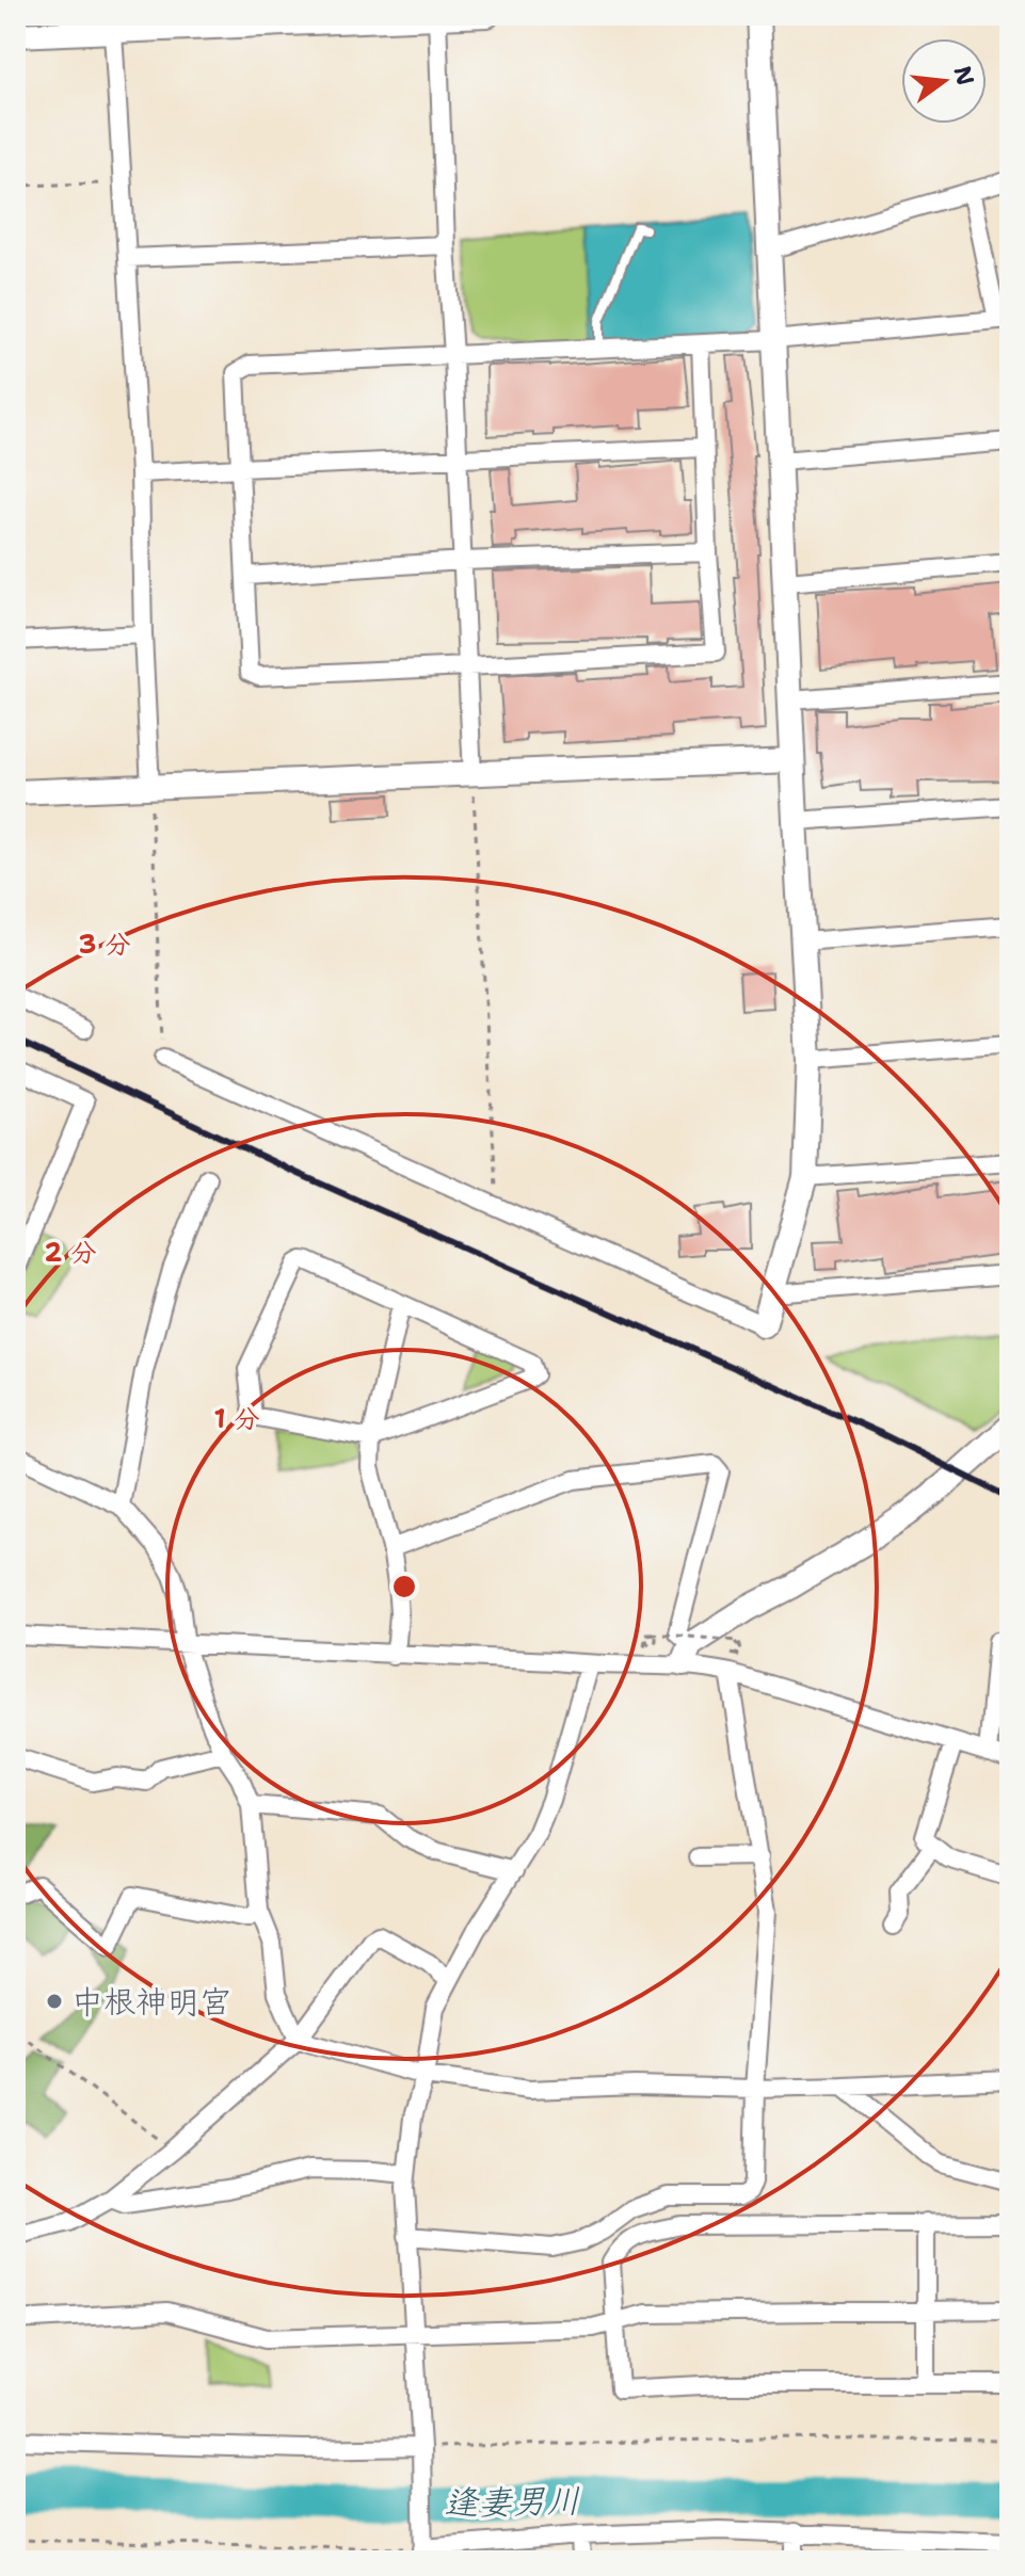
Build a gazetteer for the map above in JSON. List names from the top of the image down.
{
  "water": ["逢妻男川"],
  "places": ["中根神明宮"],
  "north": "right",
  "rings": ["3 分", "2 分", "1 分"]
}
